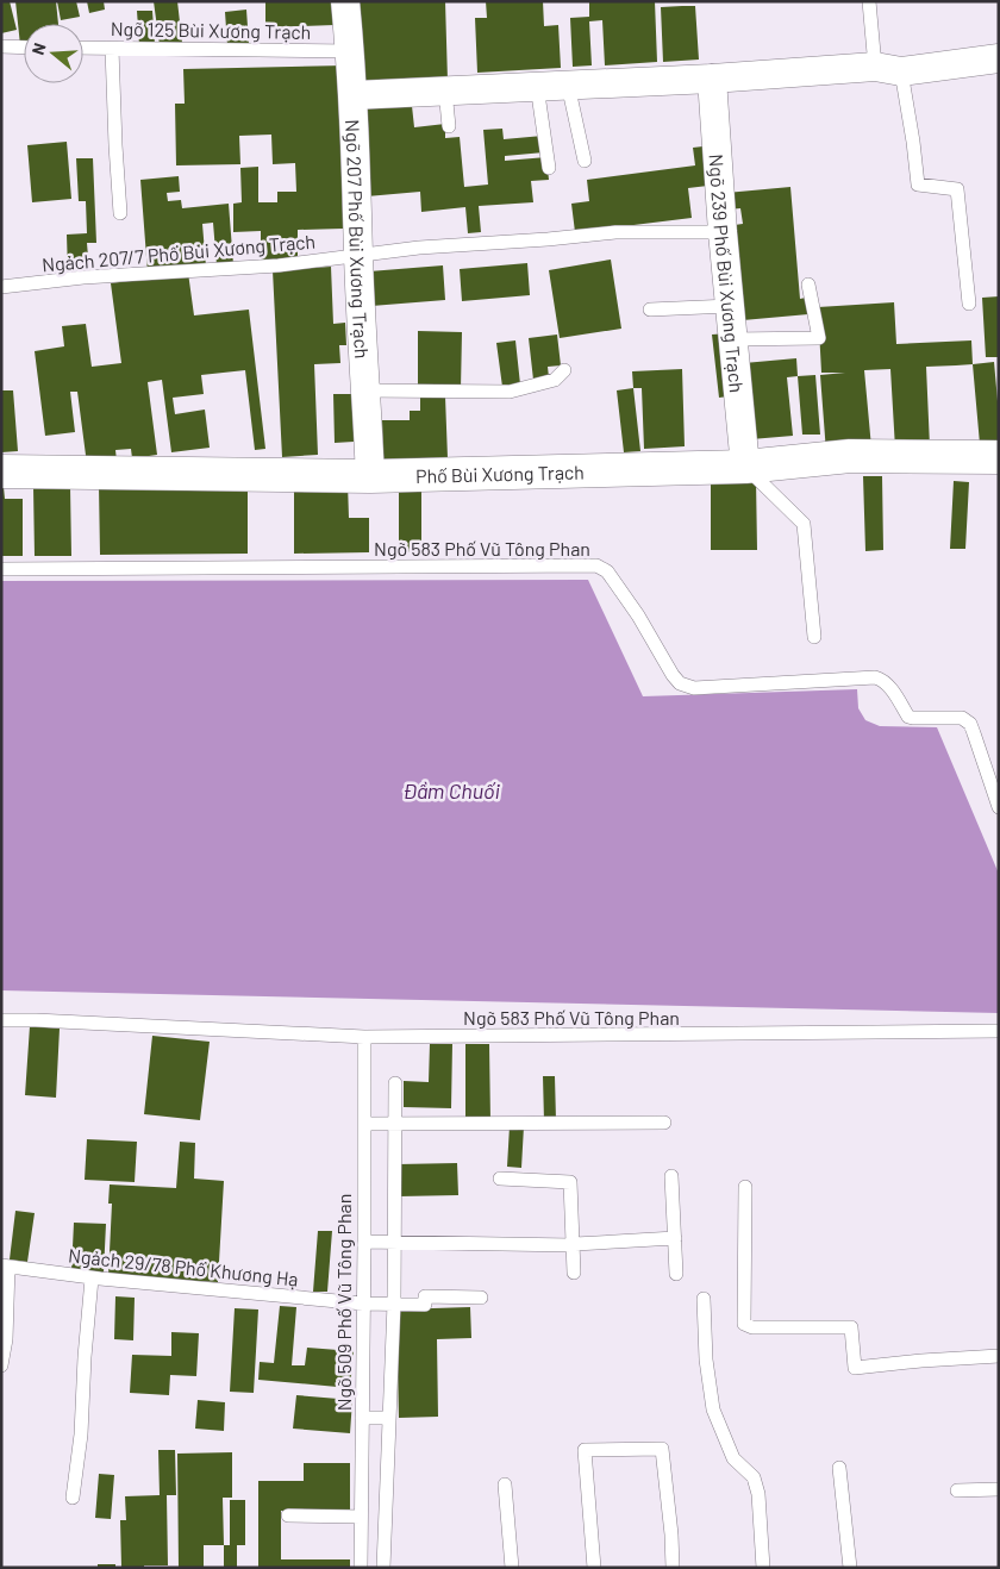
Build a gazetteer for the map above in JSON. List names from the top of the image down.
{
  "streets": {
    "street": ["Ngõ 207 Phố Bùi Xương Trạch", "Ngõ 239 Phố Bùi Xương Trạch", "Phố Bùi Xương Trạch"],
    "lane": [
      "Ngõ 125 Bùi Xương Trạch",
      "Ngách 207/7 Phố Bùi Xương Trạch",
      "Ngõ 583 Phố Vũ Tông Phan",
      "Ngách 29/78 Phố Khương Hạ",
      "Ngõ 509 Phố Vũ Tông Phan"
    ]
  },
  "crossings": [
    ["Ngõ 125 Bùi Xương Trạch", "Ngõ 207 Phố Bùi Xương Trạch"],
    ["Ngõ 207 Phố Bùi Xương Trạch", "Ngách 207/7 Phố Bùi Xương Trạch"],
    ["Ngõ 207 Phố Bùi Xương Trạch", "Phố Bùi Xương Trạch"],
    ["Ngách 207/7 Phố Bùi Xương Trạch", "Ngõ 239 Phố Bùi Xương Trạch"],
    ["Ngõ 239 Phố Bùi Xương Trạch", "Phố Bùi Xương Trạch"],
    ["Ngõ 583 Phố Vũ Tông Phan", "Ngõ 509 Phố Vũ Tông Phan"],
    ["Ngách 29/78 Phố Khương Hạ", "Ngõ 509 Phố Vũ Tông Phan"]
  ],
  "water": ["Đầm Chuối"],
  "north": "left"
}
